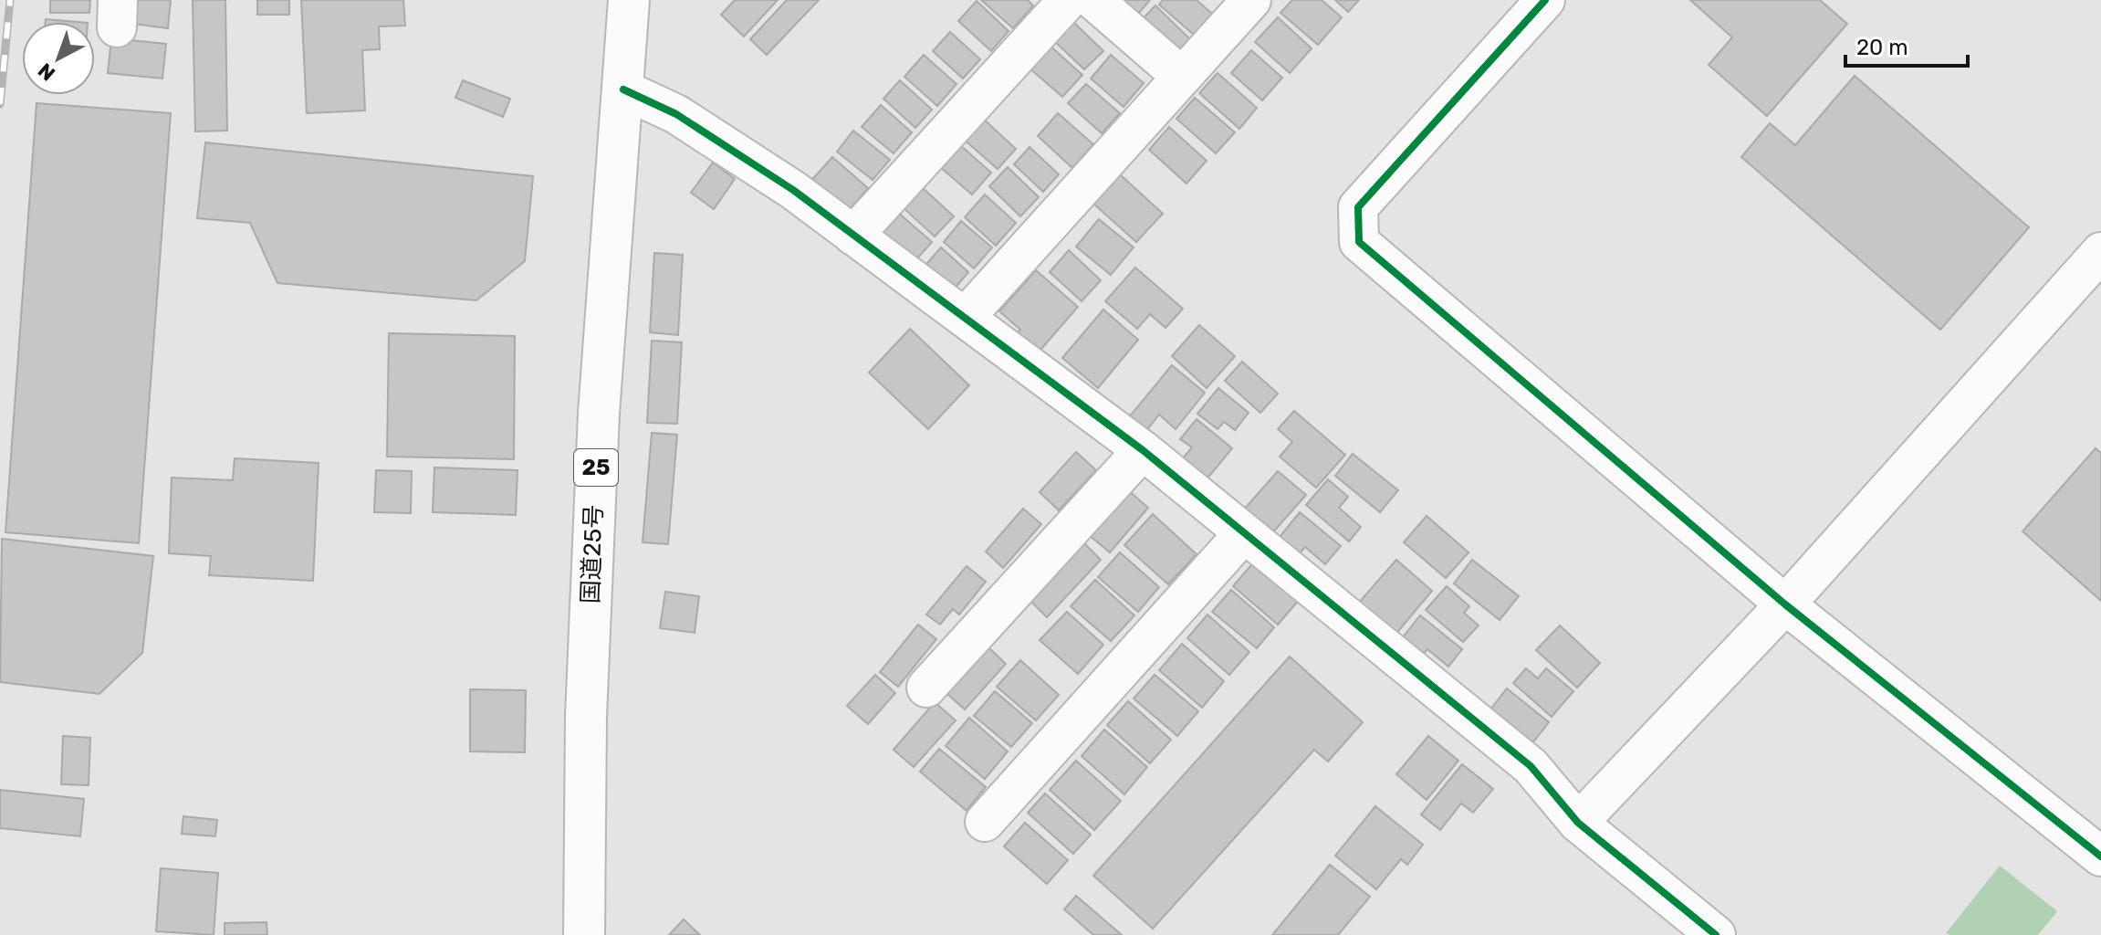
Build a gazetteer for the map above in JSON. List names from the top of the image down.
{
  "streets": {
    "highway": ["25", "国道25号"]
  },
  "scale_bar": "20 m",
  "north": "bottom left"
}
